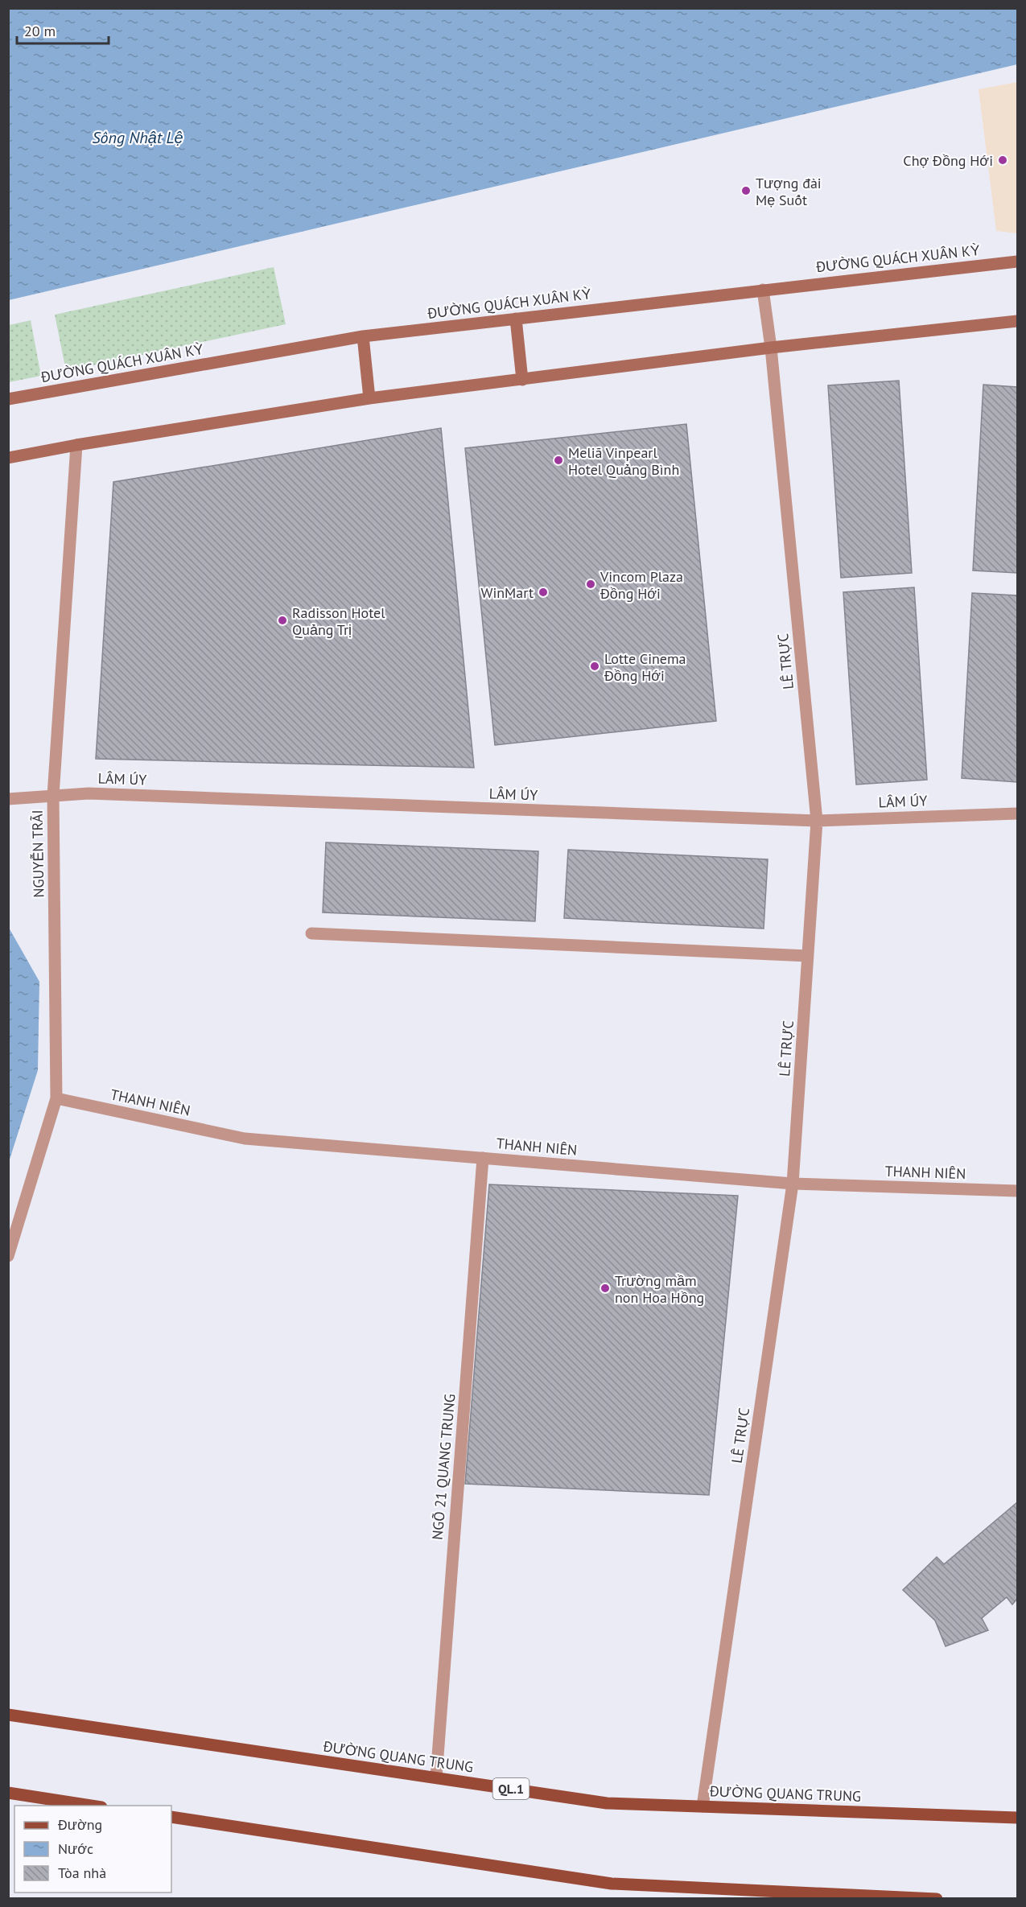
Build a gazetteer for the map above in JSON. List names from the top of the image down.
{
  "streets": {
    "main road": ["ĐƯỜNG QUÁCH XUÂN KỲ", "ĐƯỜNG QUANG TRUNG", "QL.1"],
    "street": [
      "LÊ TRỰC",
      "LÂM ÚY",
      "NGUYỄN TRÃI",
      "THANH NIÊN",
      "NGÕ 21 QUANG TRUNG"
    ]
  },
  "crossings": [
    ["ĐƯỜNG QUÁCH XUÂN KỲ", "LÊ TRỰC"],
    ["LÊ TRỰC", "LÂM ÚY"],
    ["LÊ TRỰC", "THANH NIÊN"],
    ["LÊ TRỰC", "ĐƯỜNG QUANG TRUNG"],
    ["LÂM ÚY", "NGUYỄN TRÃI"],
    ["NGUYỄN TRÃI", "THANH NIÊN"],
    ["THANH NIÊN", "NGÕ 21 QUANG TRUNG"],
    ["NGÕ 21 QUANG TRUNG", "ĐƯỜNG QUANG TRUNG"]
  ],
  "water": ["Sông Nhật Lệ"],
  "places": [
    "Chợ Đồng Hới",
    "Tượng đài Mẹ Suốt",
    "Meliã Vinpearl Hotel Quảng Bình",
    "Vincom Plaza Đồng Hới",
    "WinMart",
    "Radisson Hotel Quảng Trị",
    "Lotte Cinema Đồng Hới",
    "Trường mầm non Hoa Hồng"
  ],
  "legend": ["Đường", "Nước", "Tòa nhà"],
  "scale_bar": "20 m"
}
